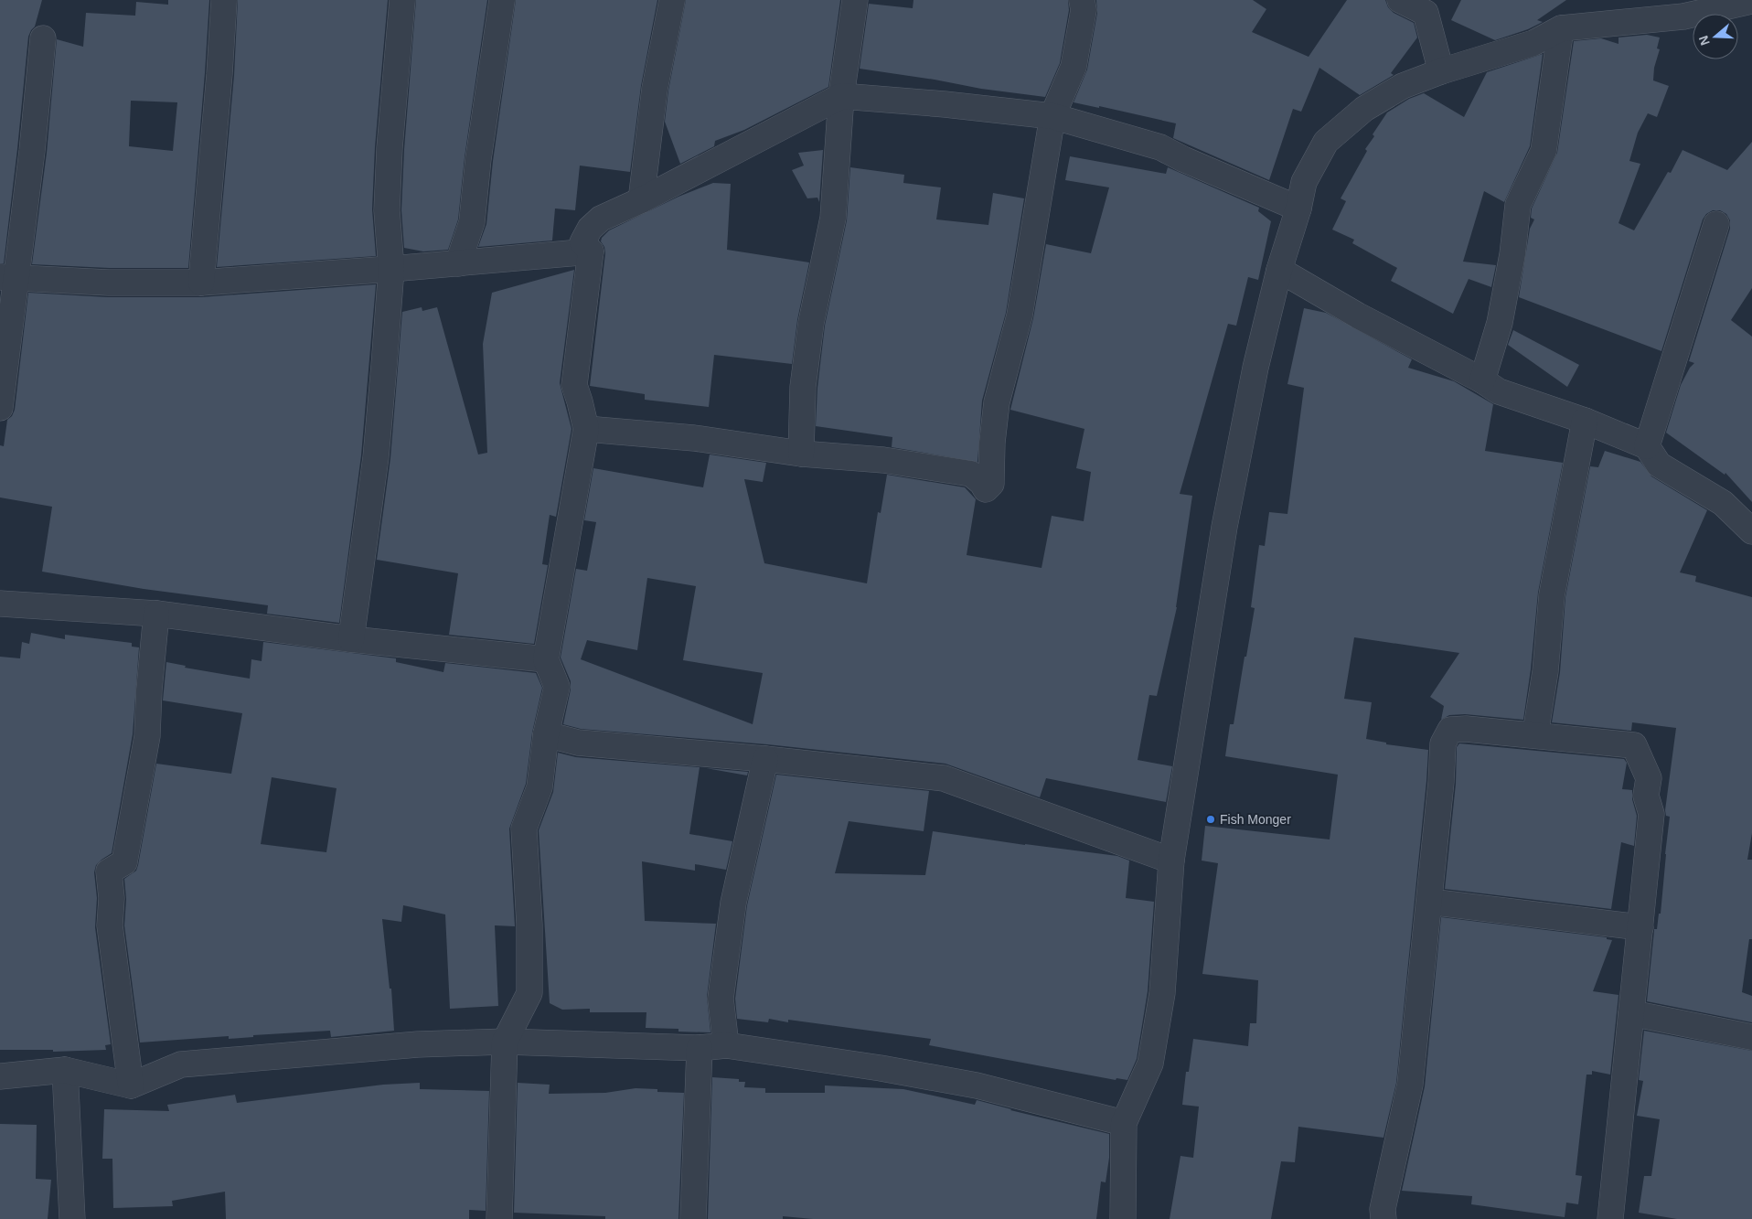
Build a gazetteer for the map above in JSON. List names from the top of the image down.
{
  "places": ["Fish Monger"],
  "north": "left"
}
